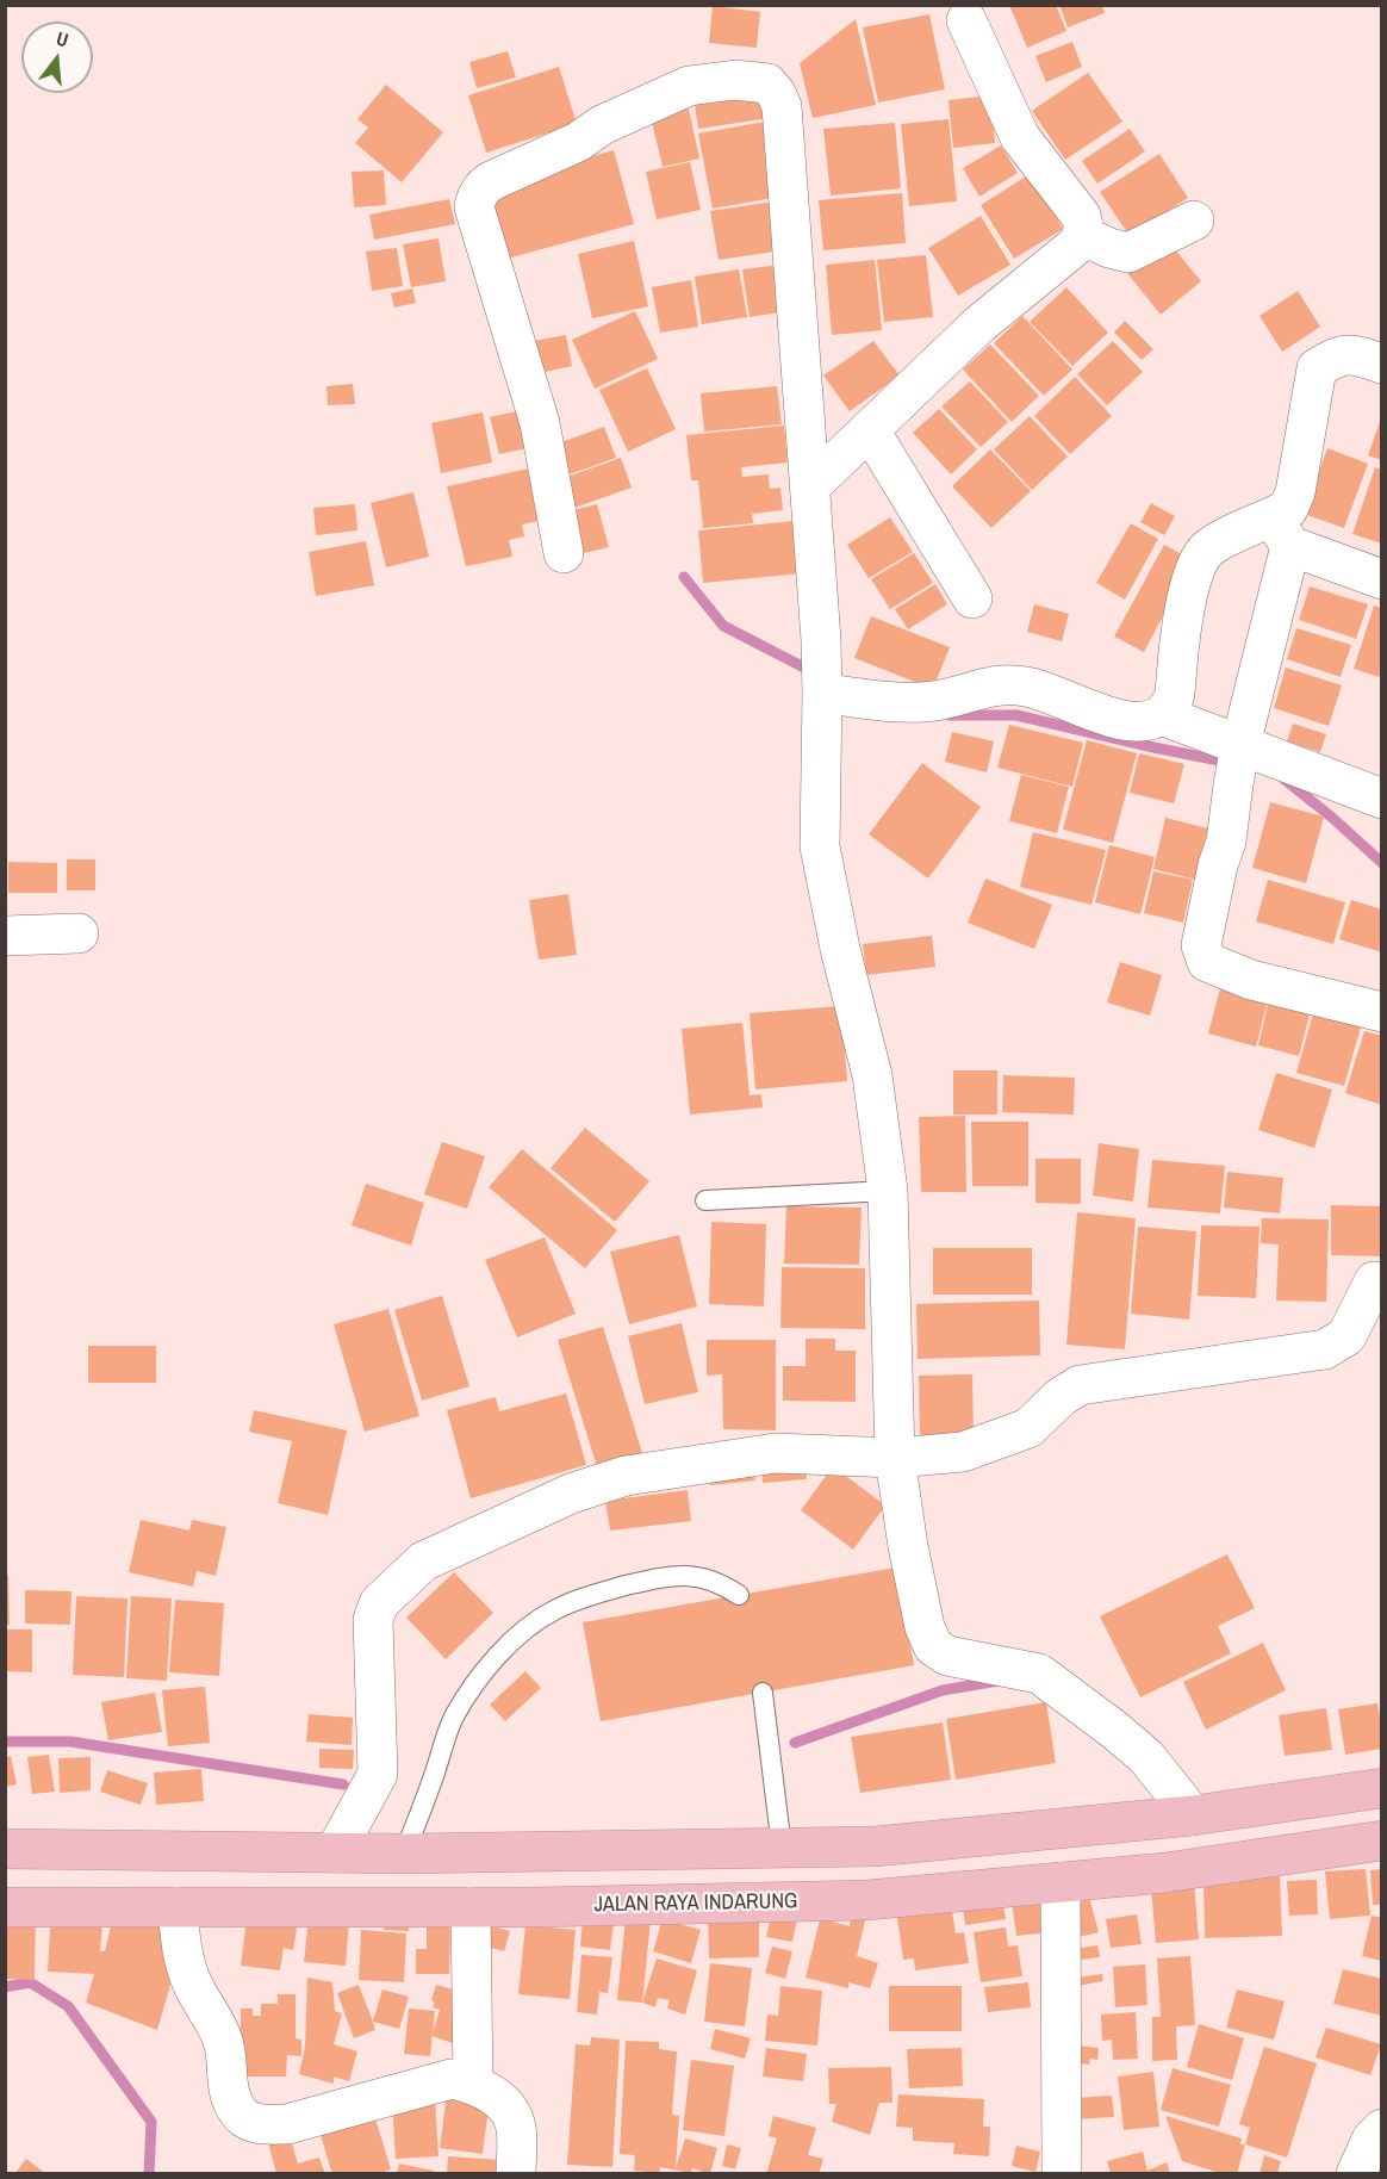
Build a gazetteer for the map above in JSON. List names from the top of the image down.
{
  "streets": {
    "highway": ["JALAN RAYA INDARUNG"]
  },
  "north": "top"
}
